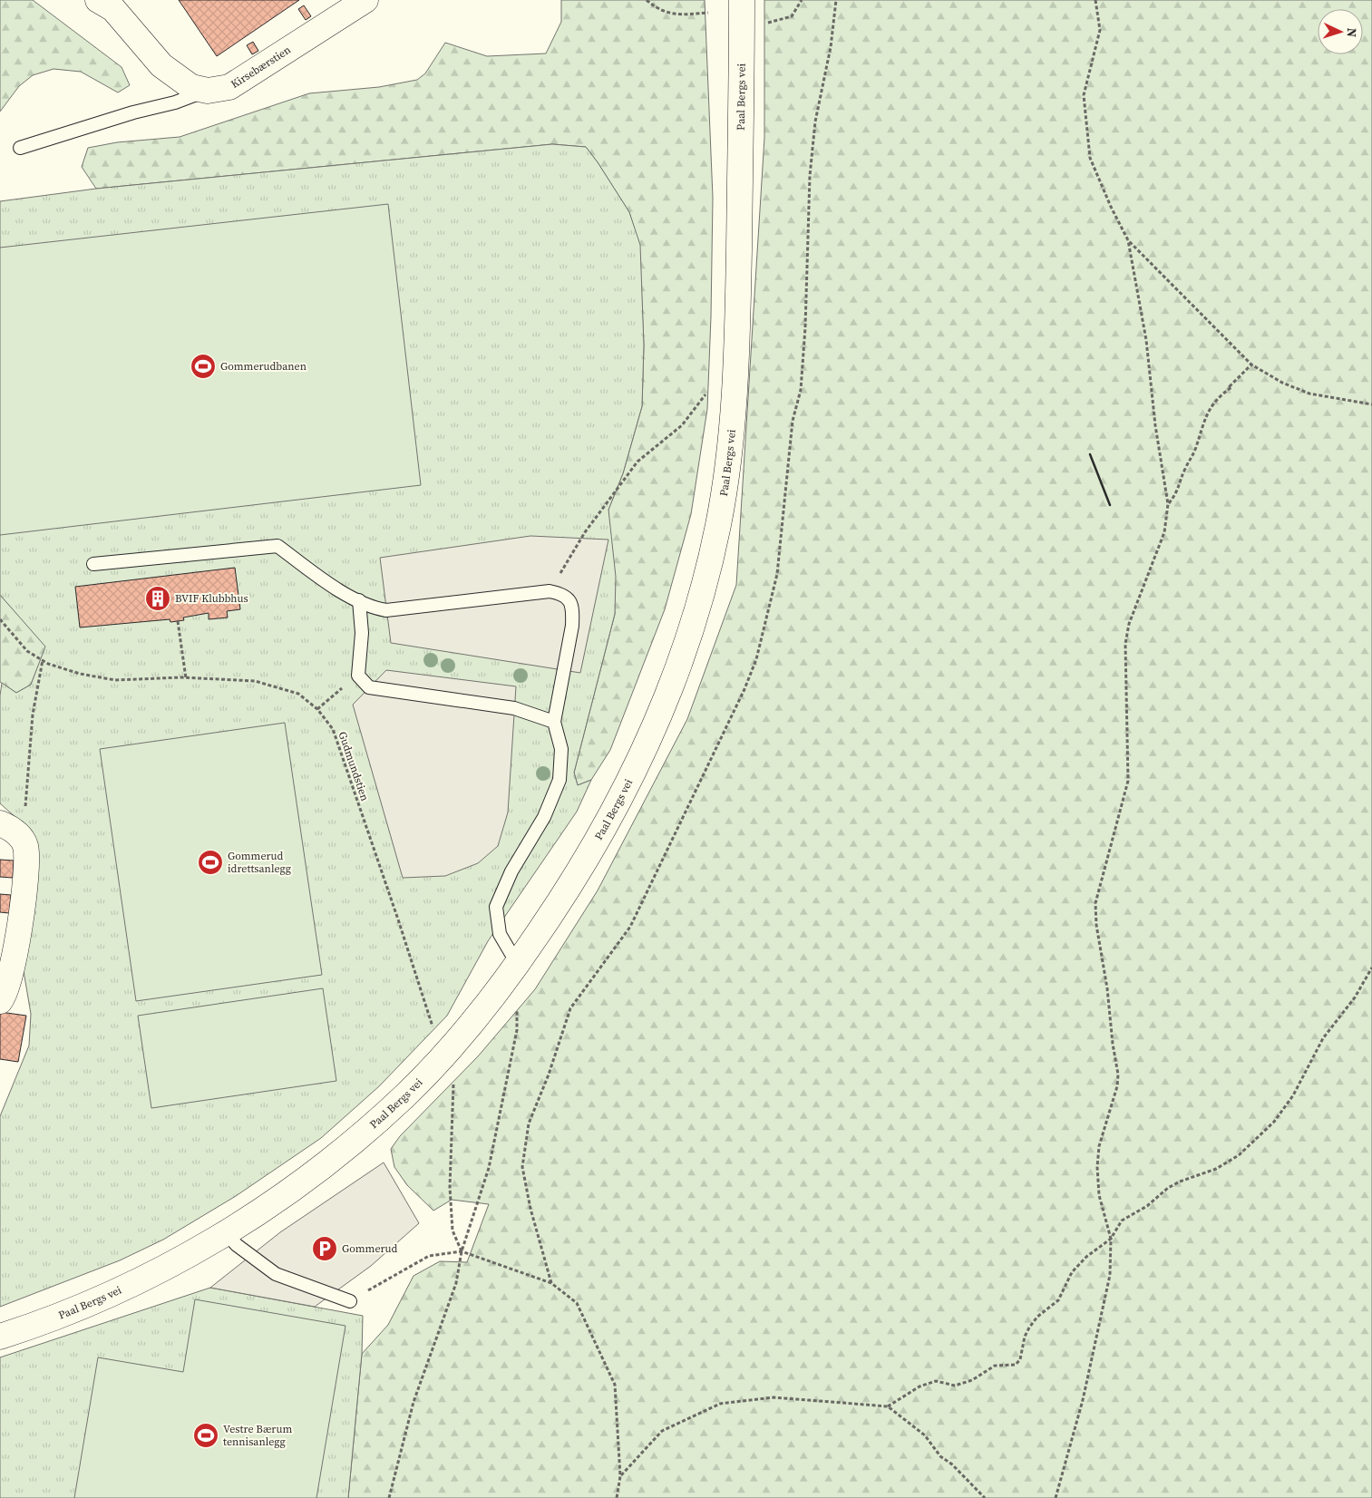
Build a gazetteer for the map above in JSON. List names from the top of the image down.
{
  "streets": {
    "street": ["Kirsebærstien", "Paal Bergs vei"],
    "path": ["Gudmundstien"]
  },
  "places": {
    "sports": ["Gommerudbanen", "Gommerud idrettsanlegg", "Vestre Bærum tennisanlegg"],
    "building": ["BVIF Klubbhus"],
    "parking": ["Gommerud"]
  },
  "north": "right"
}
